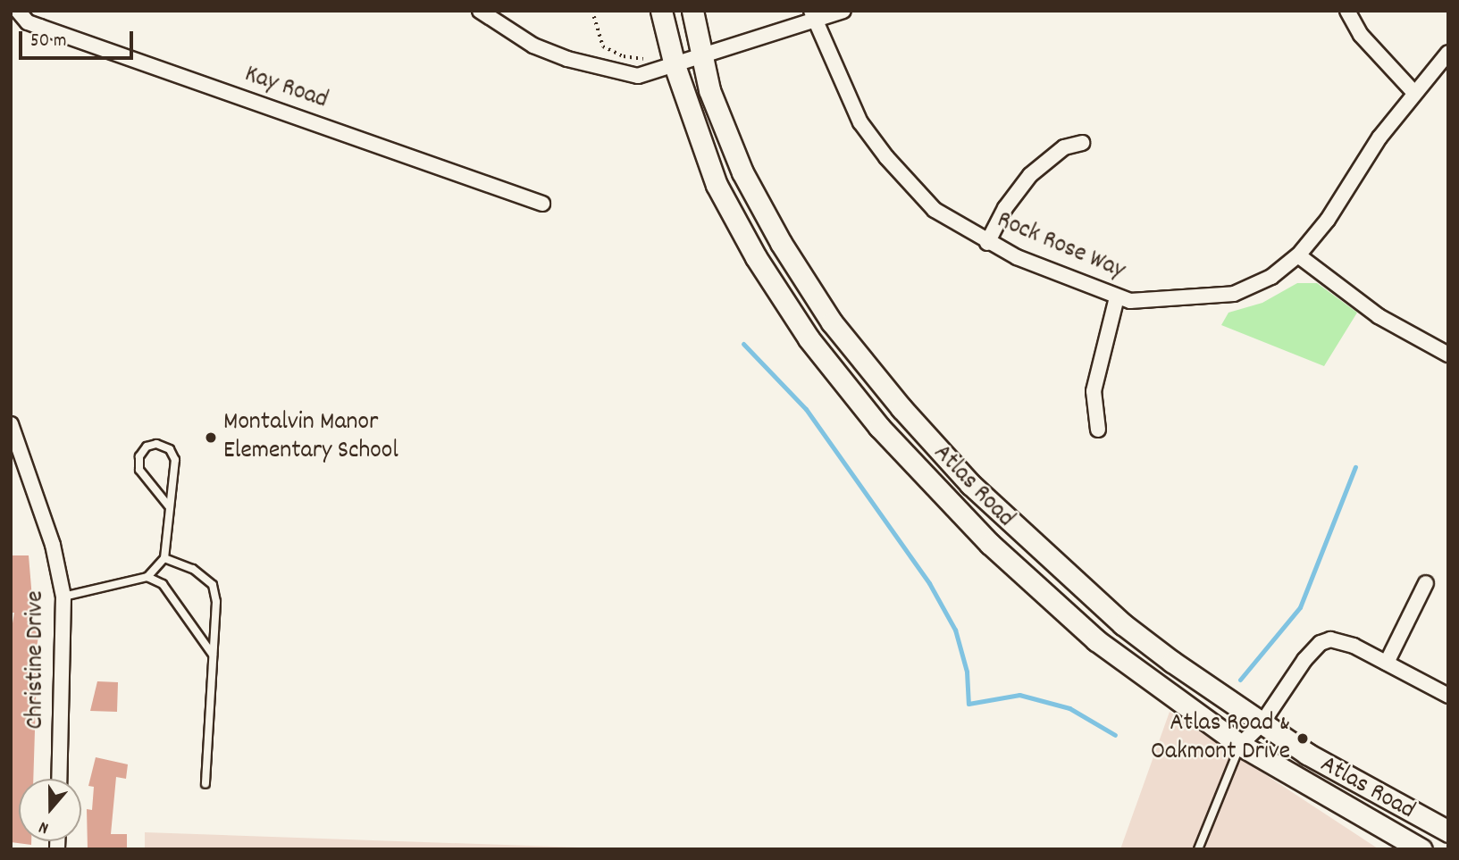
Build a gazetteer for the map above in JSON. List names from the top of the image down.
{
  "streets": {
    "street": [
      "Kay Road",
      "Rock Rose Way",
      "Atlas Road",
      "Christine Drive"
    ]
  },
  "places": ["Montalvin Manor Elementary School", "Atlas Road & Oakmont Drive"],
  "scale_bar": "50 m",
  "north": "bottom"
}
